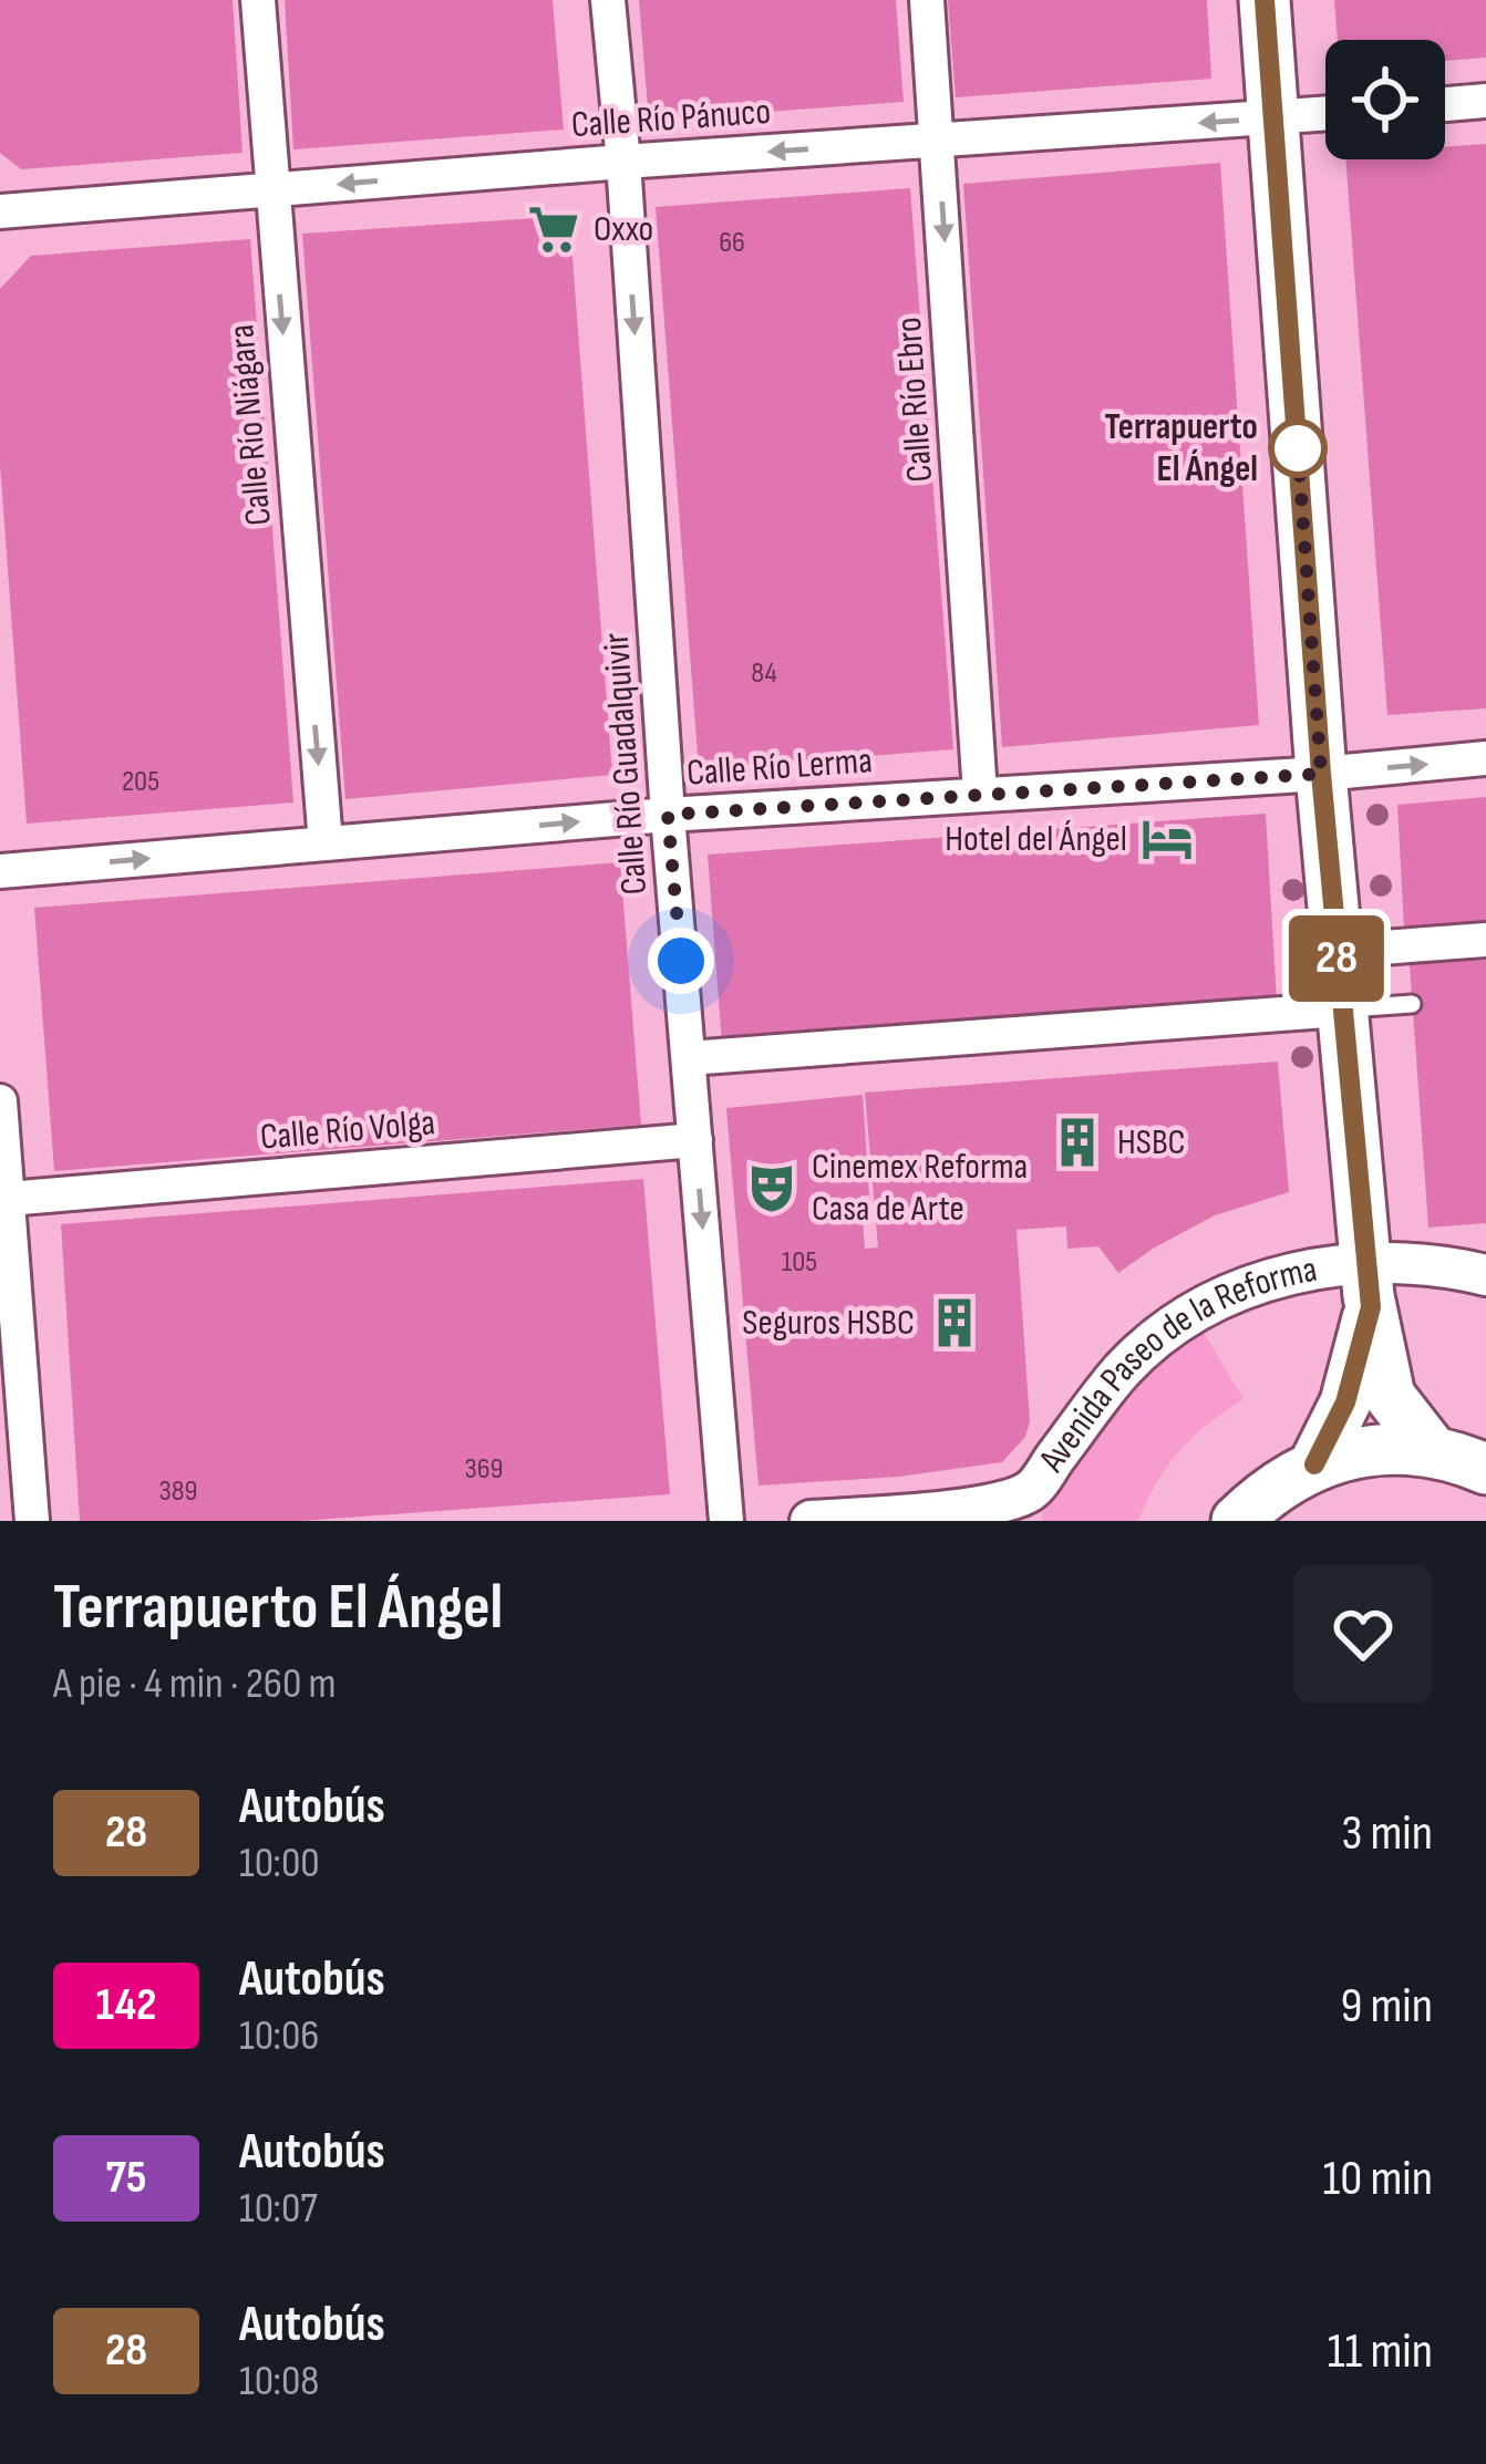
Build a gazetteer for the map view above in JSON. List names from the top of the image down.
{
  "streets": {
    "street": [
      "Calle Río Pánuco",
      "Calle Río Ebro",
      "Calle Río Niágara",
      "Calle Río Guadalquivir",
      "Calle Río Lerma",
      "Calle Río Volga",
      "Avenida Paseo de la Reforma"
    ]
  },
  "crossings": [
    ["Calle Río Pánuco", "Calle Río Ebro"],
    ["Calle Río Pánuco", "Calle Río Niágara"],
    ["Calle Río Pánuco", "Calle Río Guadalquivir"],
    ["Calle Río Ebro", "Calle Río Lerma"],
    ["Calle Río Niágara", "Calle Río Lerma"],
    ["Calle Río Guadalquivir", "Calle Río Lerma"],
    ["Calle Río Guadalquivir", "Calle Río Volga"]
  ],
  "one_way": [
    "Calle Río Pánuco",
    "Calle Río Ebro",
    "Calle Río Niágara",
    "Calle Río Guadalquivir",
    "Calle Río Lerma"
  ],
  "places": {
    "supermarket": ["Oxxo"],
    "other": ["Terrapuerto El Ángel"],
    "hotel": ["Hotel del Ángel"],
    "building": ["HSBC", "Seguros HSBC"],
    "theatre": ["Cinemex Reforma Casa de Arte"]
  },
  "lines": ["bus line 28"],
  "house_numbers": [
    "66",
    "84",
    "205",
    "105",
    "369",
    "389"
  ],
  "page": {
    "on_map": "28",
    "heading": ["Terrapuerto El Ángel", "A pie · 4 min · 260 m"],
    "list": [
      {
        "mark": "28",
        "name": "Autobús",
        "note": "10:00",
        "value": "3 min"
      },
      {
        "mark": "142",
        "name": "Autobús",
        "note": "10:06",
        "value": "9 min"
      },
      {
        "mark": "75",
        "name": "Autobús",
        "note": "10:07",
        "value": "10 min"
      },
      {
        "mark": "28",
        "name": "Autobús",
        "note": "10:08",
        "value": "11 min"
      }
    ]
  }
}
